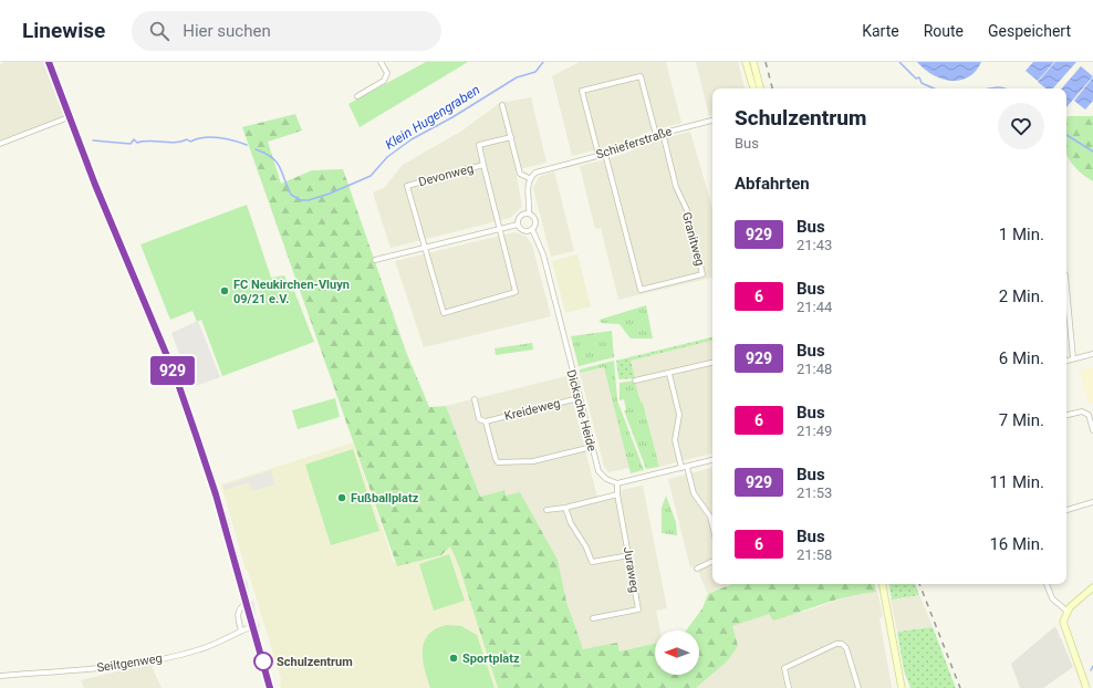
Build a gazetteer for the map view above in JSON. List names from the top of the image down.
{
  "streets": {
    "street": [
      "Schieferstraße",
      "Devonweg",
      "Granitweg",
      "Kreideweg",
      "Dicksche Heide",
      "Juraweg",
      "Seiltgenweg"
    ]
  },
  "crossings": [
    ["Schieferstraße", "Granitweg"],
    ["Kreideweg", "Dicksche Heide"],
    ["Dicksche Heide", "Juraweg"]
  ],
  "water": ["Klein Hugengraben"],
  "places": [
    "FC Neukirchen-Vluyn 09/21 e.V.",
    "Fußballplatz",
    "Sportplatz",
    "Schulzentrum"
  ],
  "lines": ["bus line 929"],
  "north": "left",
  "page": {
    "header": "Linewise",
    "search": "Hier suchen",
    "nav": ["Karte", "Route", "Gespeichert"],
    "on_map": "929",
    "heading": [
      ["Schulzentrum", "Bus"],
      "Abfahrten"
    ],
    "list": [
      {
        "mark": "929",
        "name": "Bus",
        "note": "21:43",
        "value": "1 Min."
      },
      {
        "mark": "6",
        "name": "Bus",
        "note": "21:44",
        "value": "2 Min."
      },
      {
        "mark": "929",
        "name": "Bus",
        "note": "21:48",
        "value": "6 Min."
      },
      {
        "mark": "6",
        "name": "Bus",
        "note": "21:49",
        "value": "7 Min."
      },
      {
        "mark": "929",
        "name": "Bus",
        "note": "21:53",
        "value": "11 Min."
      },
      {
        "mark": "6",
        "name": "Bus",
        "note": "21:58",
        "value": "16 Min."
      }
    ]
  }
}
